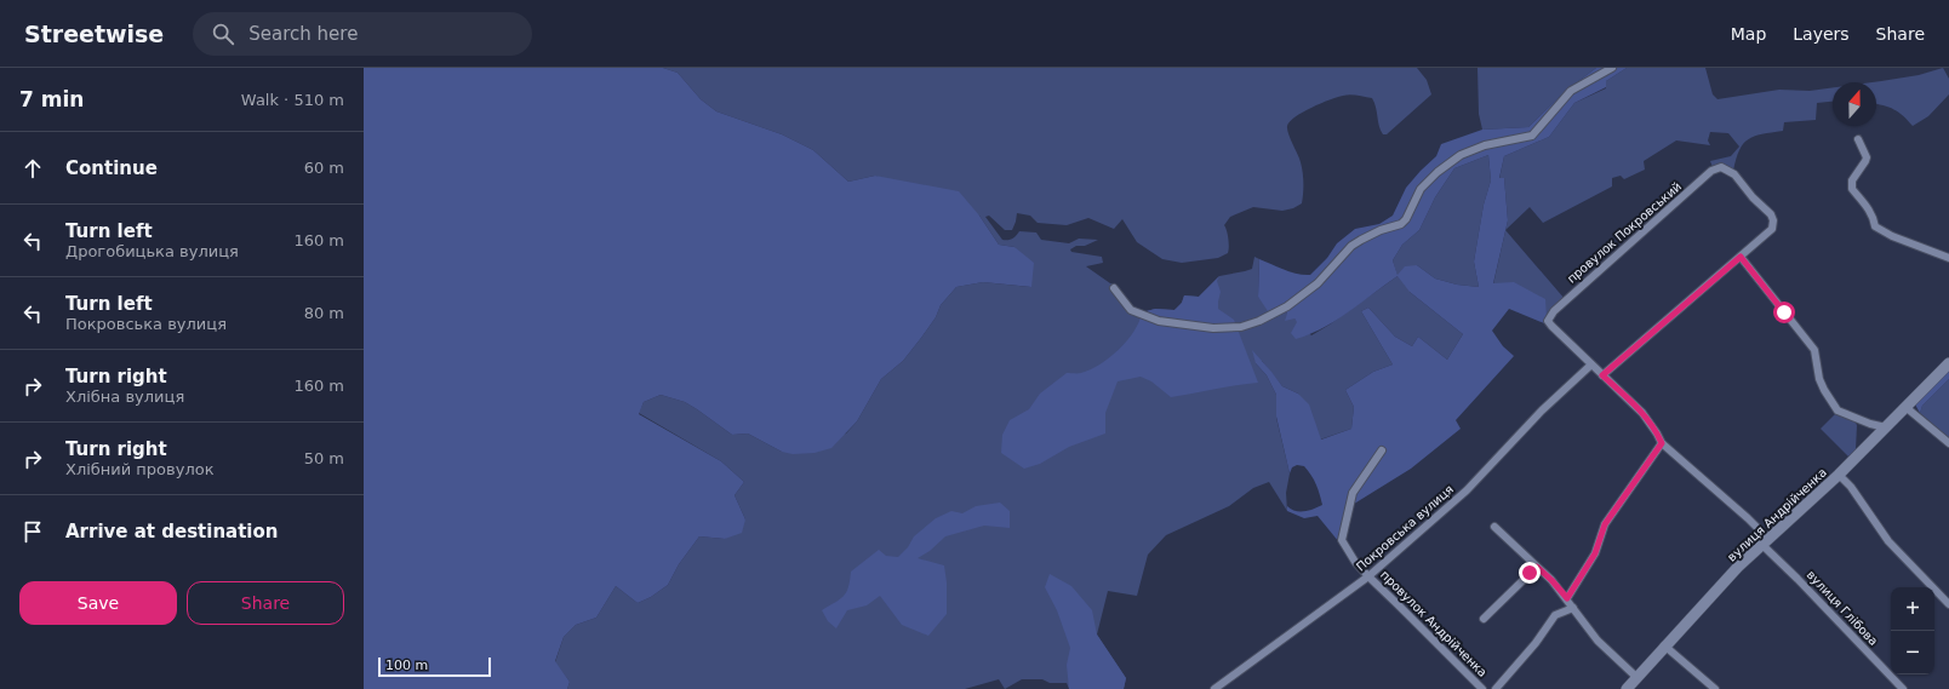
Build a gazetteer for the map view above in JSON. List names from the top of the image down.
{
  "streets": {
    "street": [
      "провулок Покровський",
      "вулиця Андрійченка",
      "Покровська вулиця",
      "вулиця Глібова",
      "провулок Андрійченка"
    ]
  },
  "crossings": [
    ["провулок Покровський", "Покровська вулиця"],
    ["вулиця Андрійченка", "вулиця Глібова"],
    ["Покровська вулиця", "провулок Андрійченка"]
  ],
  "scale_bar": "100 m",
  "north": "top",
  "page": {
    "header": "Streetwise",
    "search": "Search here",
    "nav": ["Map", "Layers", "Share"],
    "heading": ["7 min", "Walk · 510 m"],
    "list": [
      ["Continue", "60 m"],
      ["Turn left", "Дрогобицька вулиця", "160 m"],
      ["Turn left", "Покровська вулиця", "80 m"],
      ["Turn right", "Хлібна вулиця", "160 m"],
      ["Turn right", "Хлібний провулок", "50 m"],
      "Arrive at destination"
    ],
    "buttons": ["Save", "Share"],
    "map_buttons": ["+", "−"],
    "scale": "100 m"
  }
}
